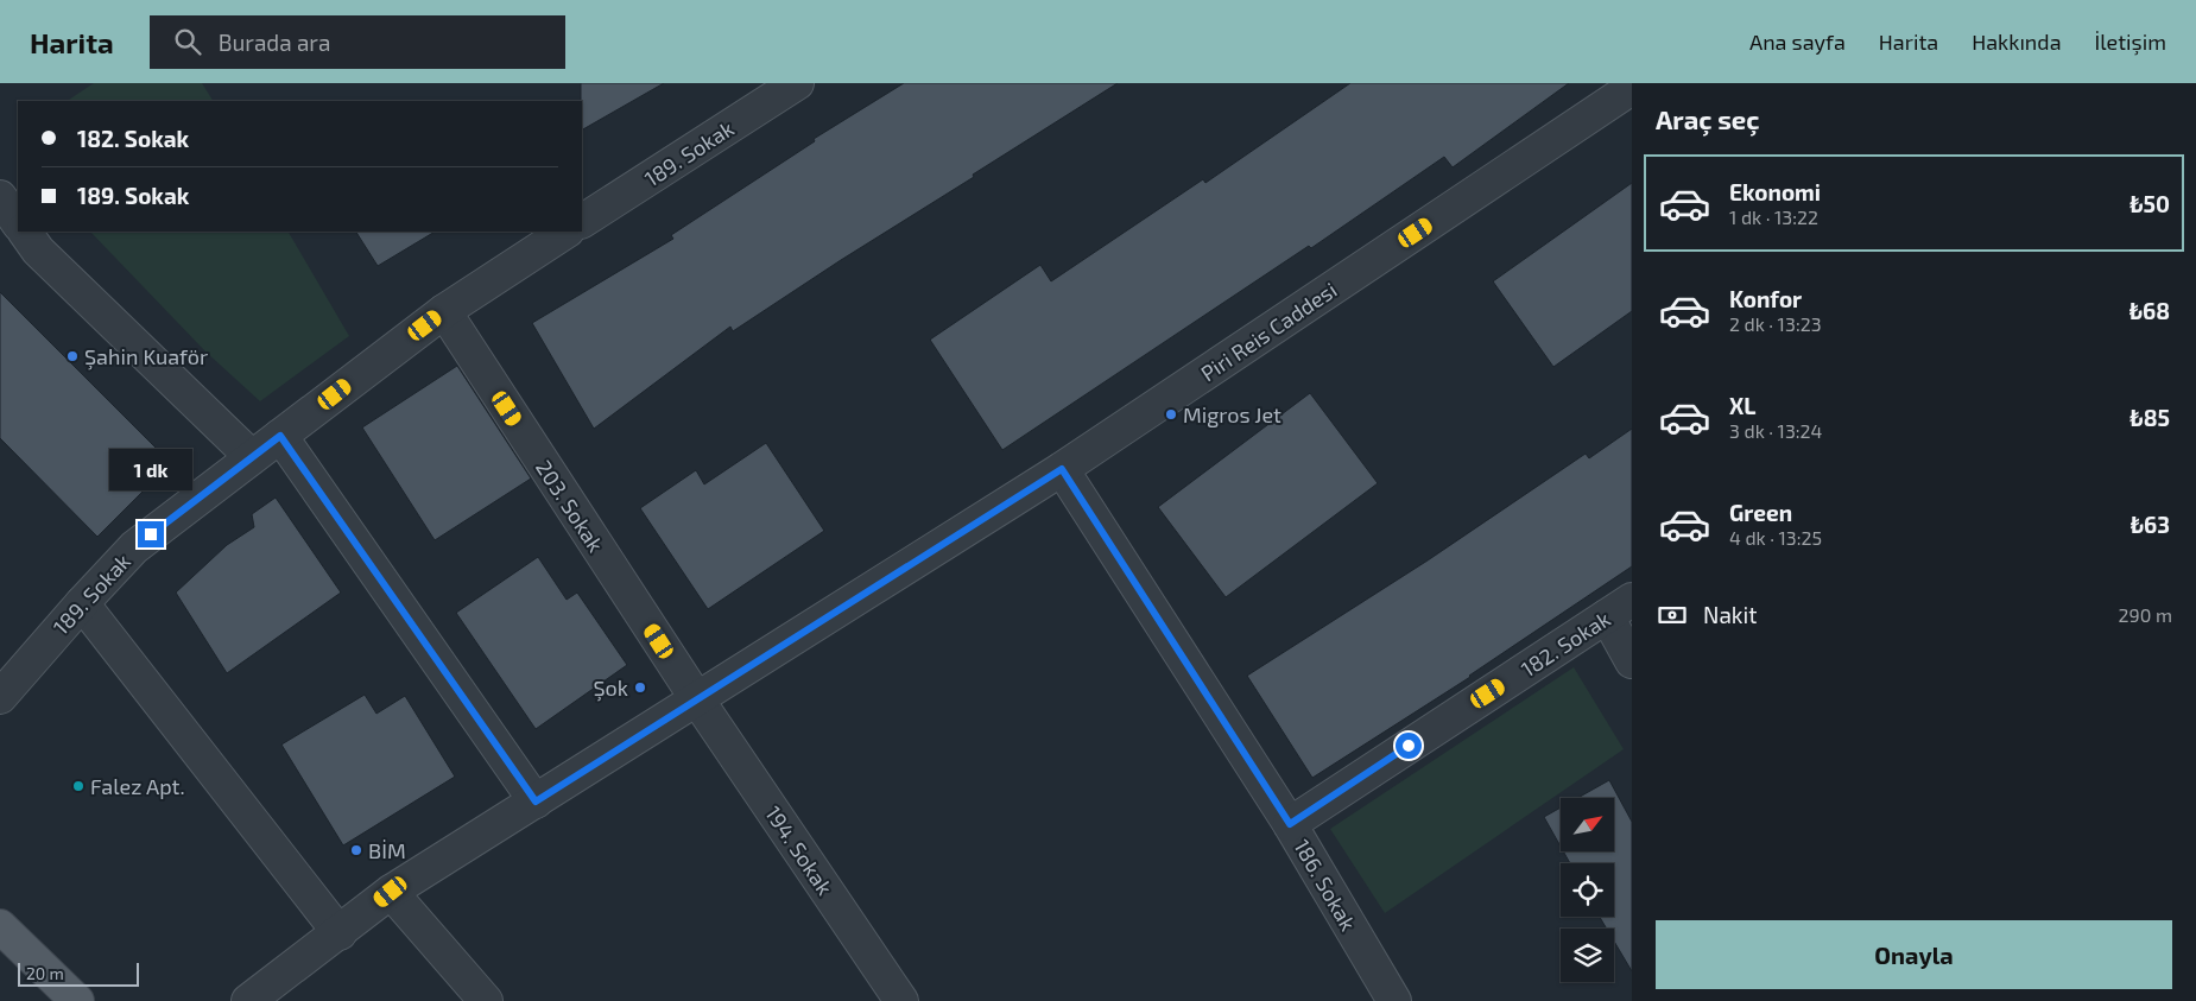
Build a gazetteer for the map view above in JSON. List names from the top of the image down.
{
  "streets": {
    "street": [
      "189. Sokak",
      "Piri Reis Caddesi",
      "203. Sokak",
      "182. Sokak",
      "194. Sokak",
      "186. Sokak"
    ]
  },
  "crossings": [
    ["189. Sokak", "203. Sokak"],
    ["Piri Reis Caddesi", "203. Sokak"],
    ["Piri Reis Caddesi", "194. Sokak"],
    ["Piri Reis Caddesi", "186. Sokak"],
    ["203. Sokak", "194. Sokak"],
    ["182. Sokak", "186. Sokak"]
  ],
  "places": [
    "Şahin Kuaför",
    "Migros Jet",
    "Şok",
    "Falez Apt.",
    "BİM"
  ],
  "scale_bar": "20 m",
  "north": "top right",
  "page": {
    "header": "Harita",
    "search": "Burada ara",
    "nav": [
      "Ana sayfa",
      "Harita",
      "Hakkında",
      "İletişim"
    ],
    "heading": "Araç seç",
    "banner": ["182. Sokak", "189. Sokak"],
    "list": [
      {
        "name": "Ekonomi",
        "note": "1 dk · 13:22",
        "value": "₺50"
      },
      {
        "name": "Konfor",
        "note": "2 dk · 13:23",
        "value": "₺68"
      },
      {
        "name": "XL",
        "note": "3 dk · 13:24",
        "value": "₺85"
      },
      {
        "name": "Green",
        "note": "4 dk · 13:25",
        "value": "₺63"
      }
    ],
    "bubble": "1 dk",
    "pay": ["Nakit", "290 m"],
    "buttons": "Onayla",
    "scale": "20 m"
  }
}
